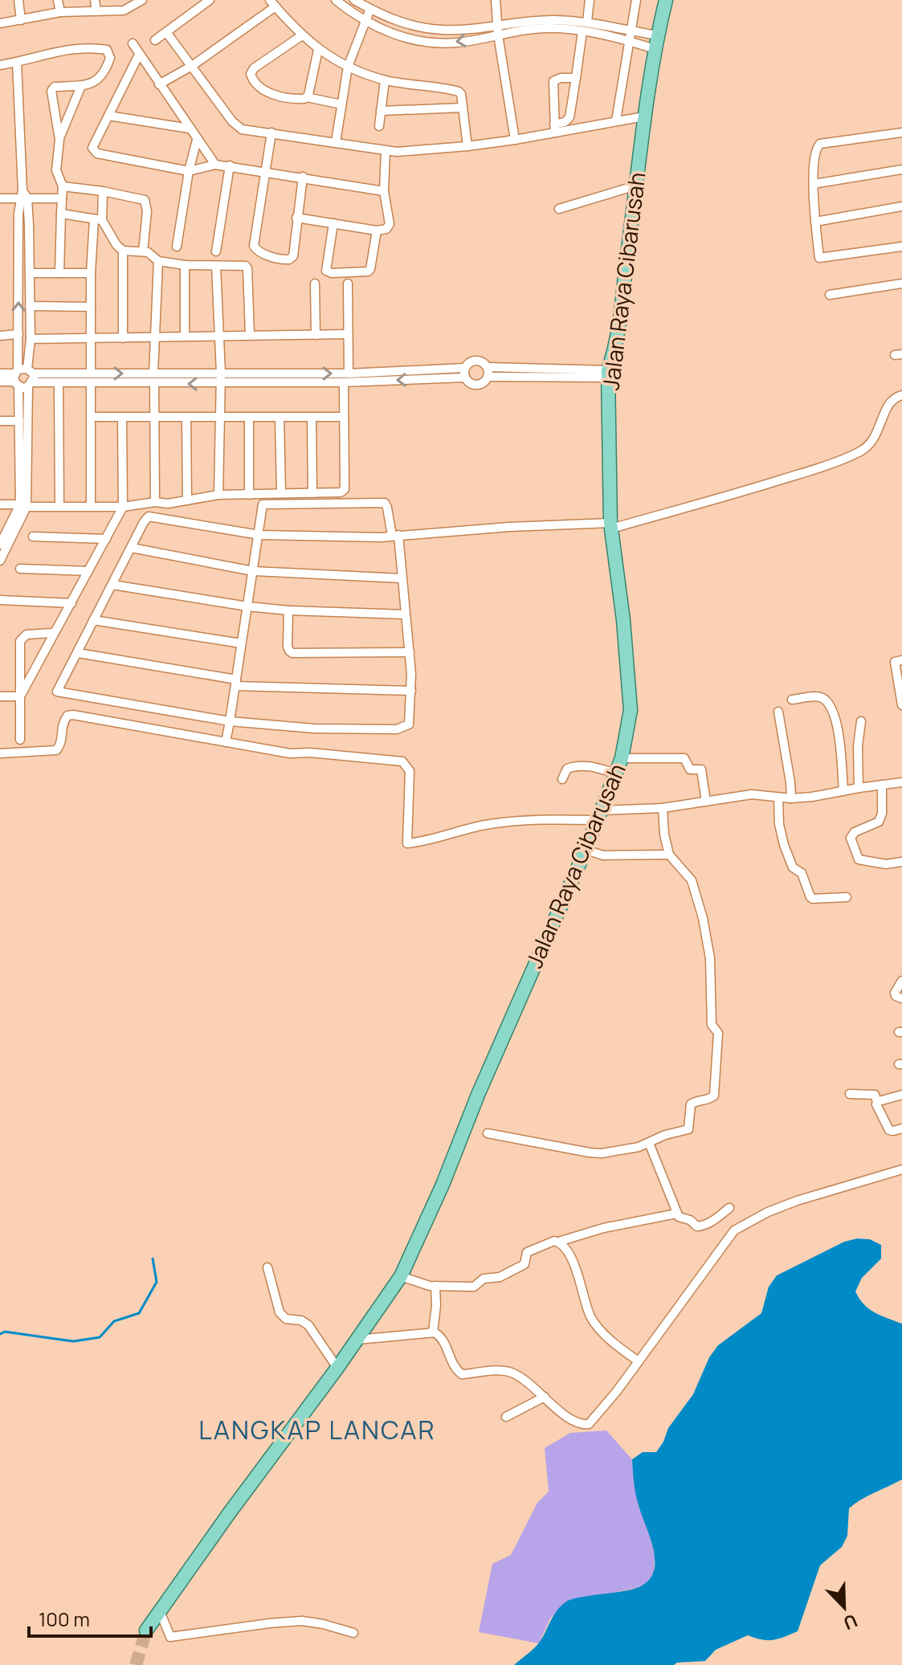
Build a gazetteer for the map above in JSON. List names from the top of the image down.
{
  "streets": {
    "main road": ["Jalan Raya Cibarusah"]
  },
  "districts": ["LANGKAP LANCAR"],
  "scale_bar": "100 m",
  "north": "bottom right"
}
